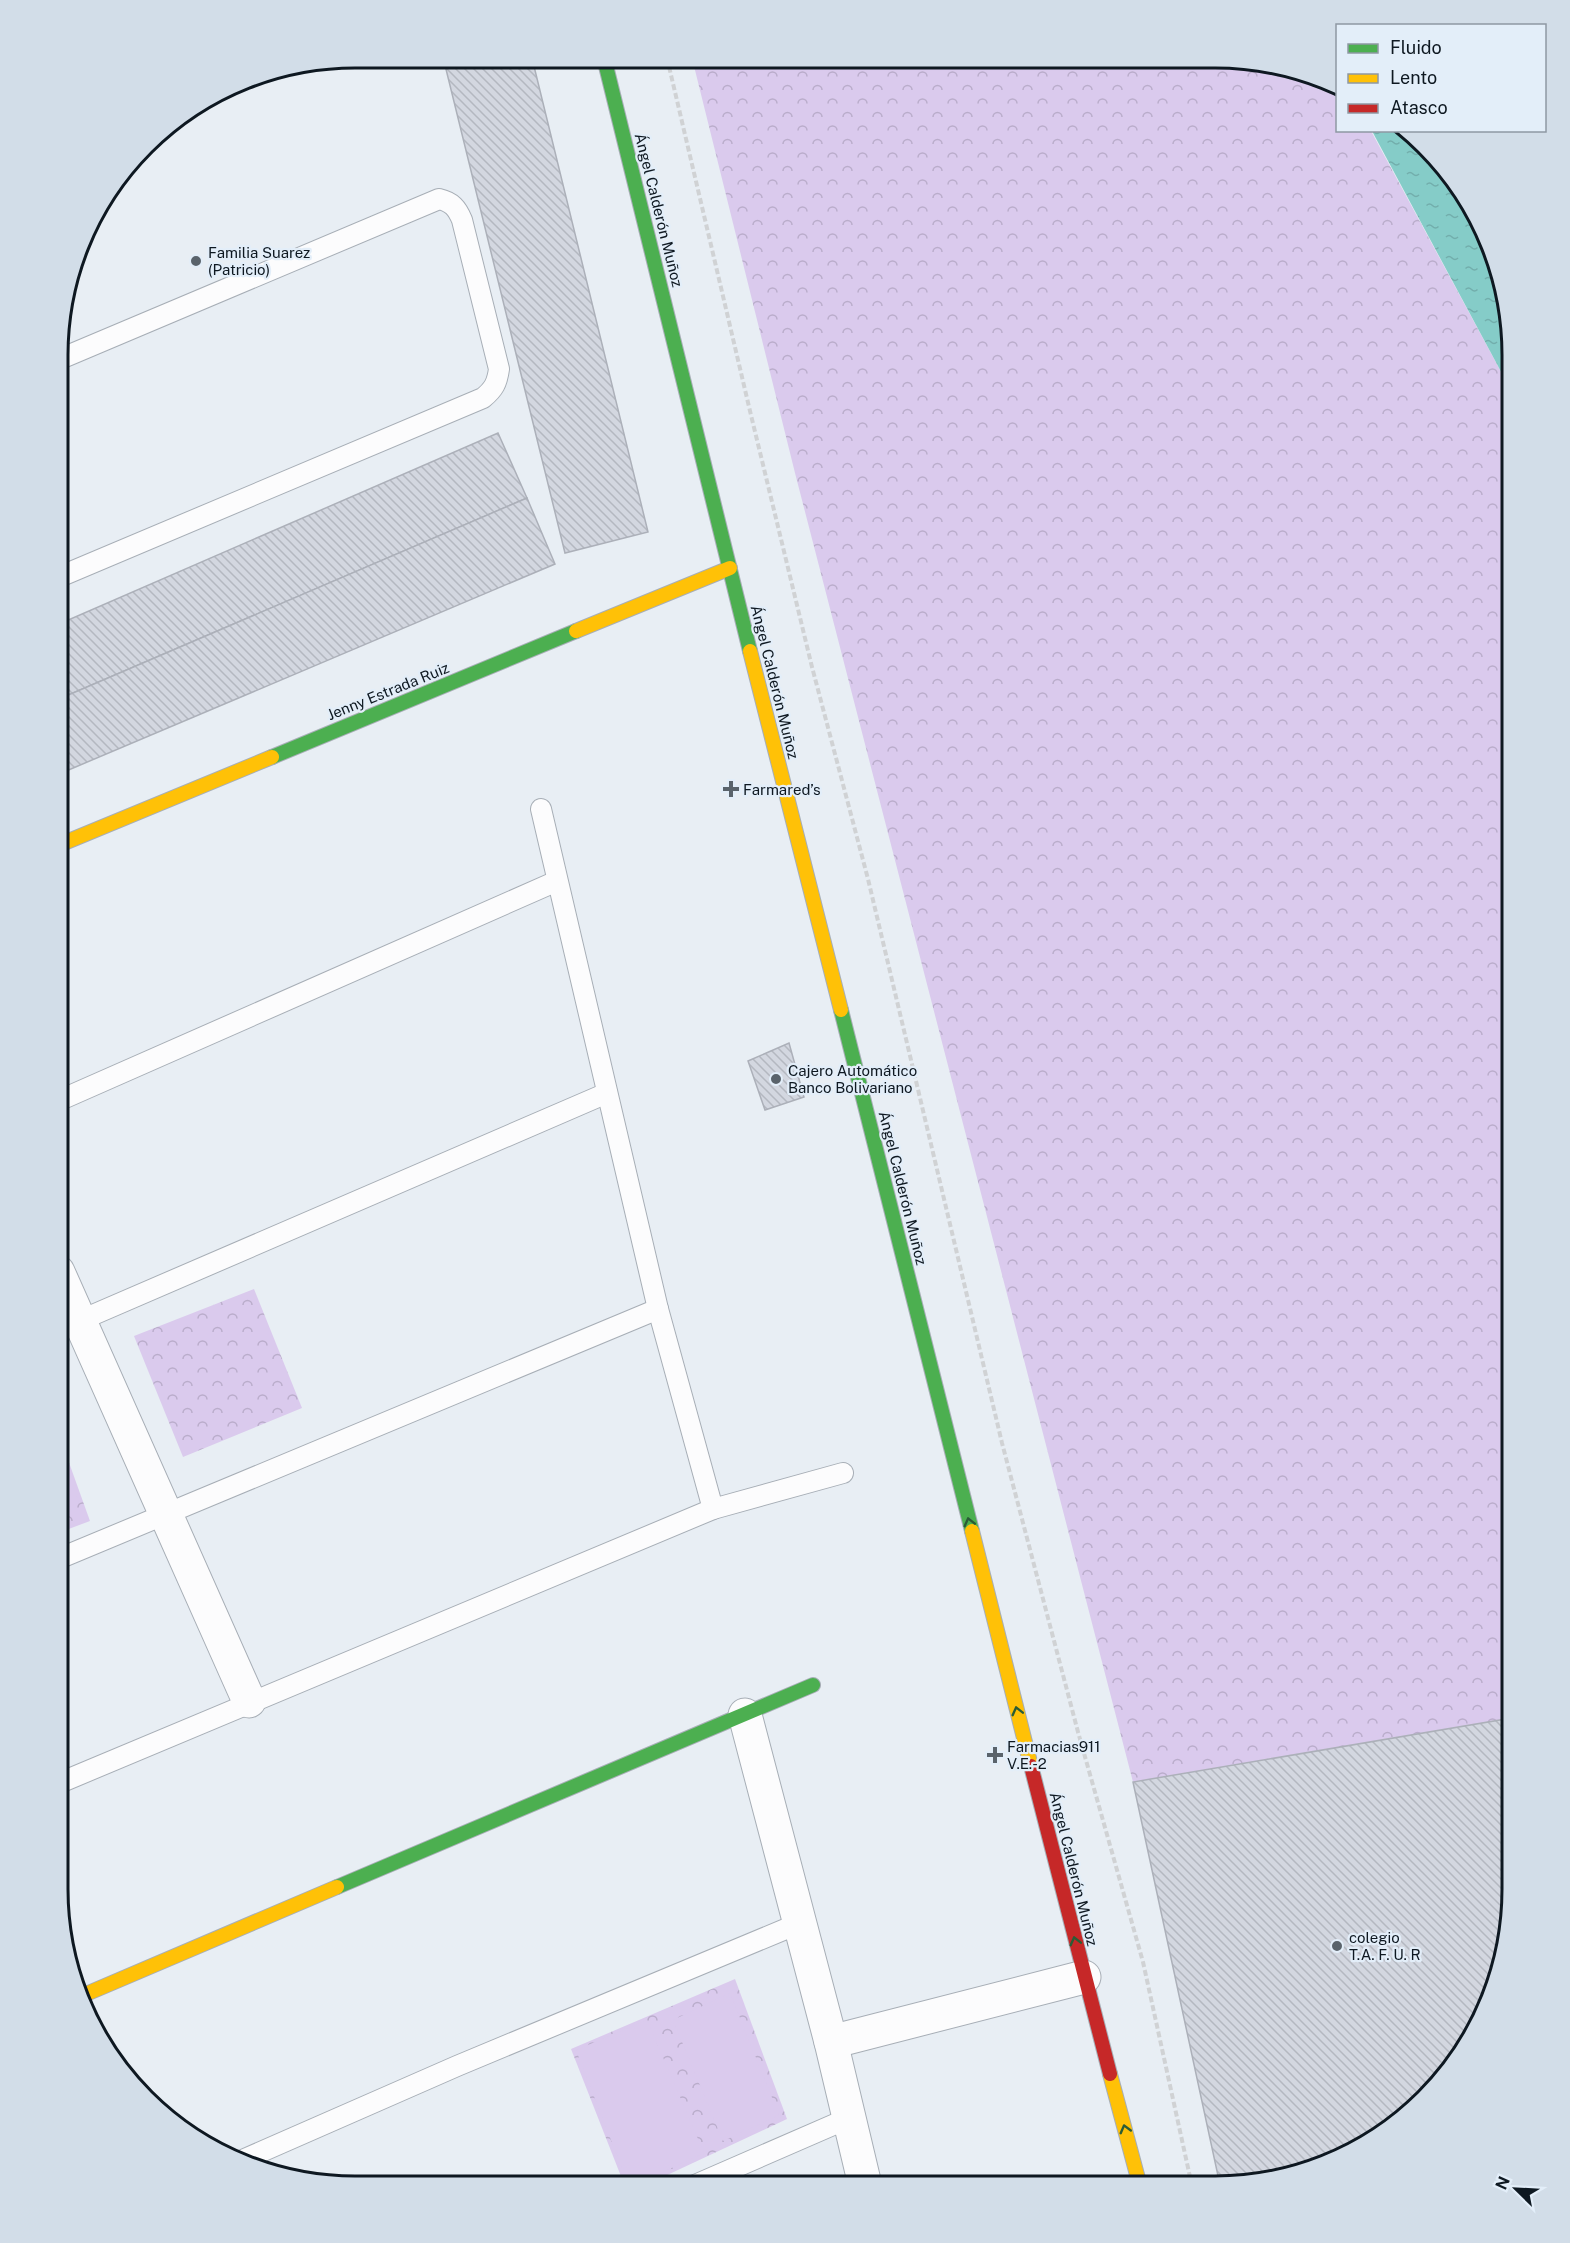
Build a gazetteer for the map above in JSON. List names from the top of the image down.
{
  "streets": {
    "street": ["Ángel Calderón Muñoz", "Jenny Estrada Ruiz"]
  },
  "crossings": [
    ["Ángel Calderón Muñoz", "Jenny Estrada Ruiz"]
  ],
  "one_way": ["Ángel Calderón Muñoz"],
  "places": {
    "other": ["Familia Suarez (Patricio)", "Cajero Automático Banco Bolivariano", "colegio T.A. F. U. R"],
    "health": ["Farmared’s", "Farmacias911 V.E.-2"]
  },
  "legend": ["Fluido", "Lento", "Atasco"],
  "north": "top left"
}
